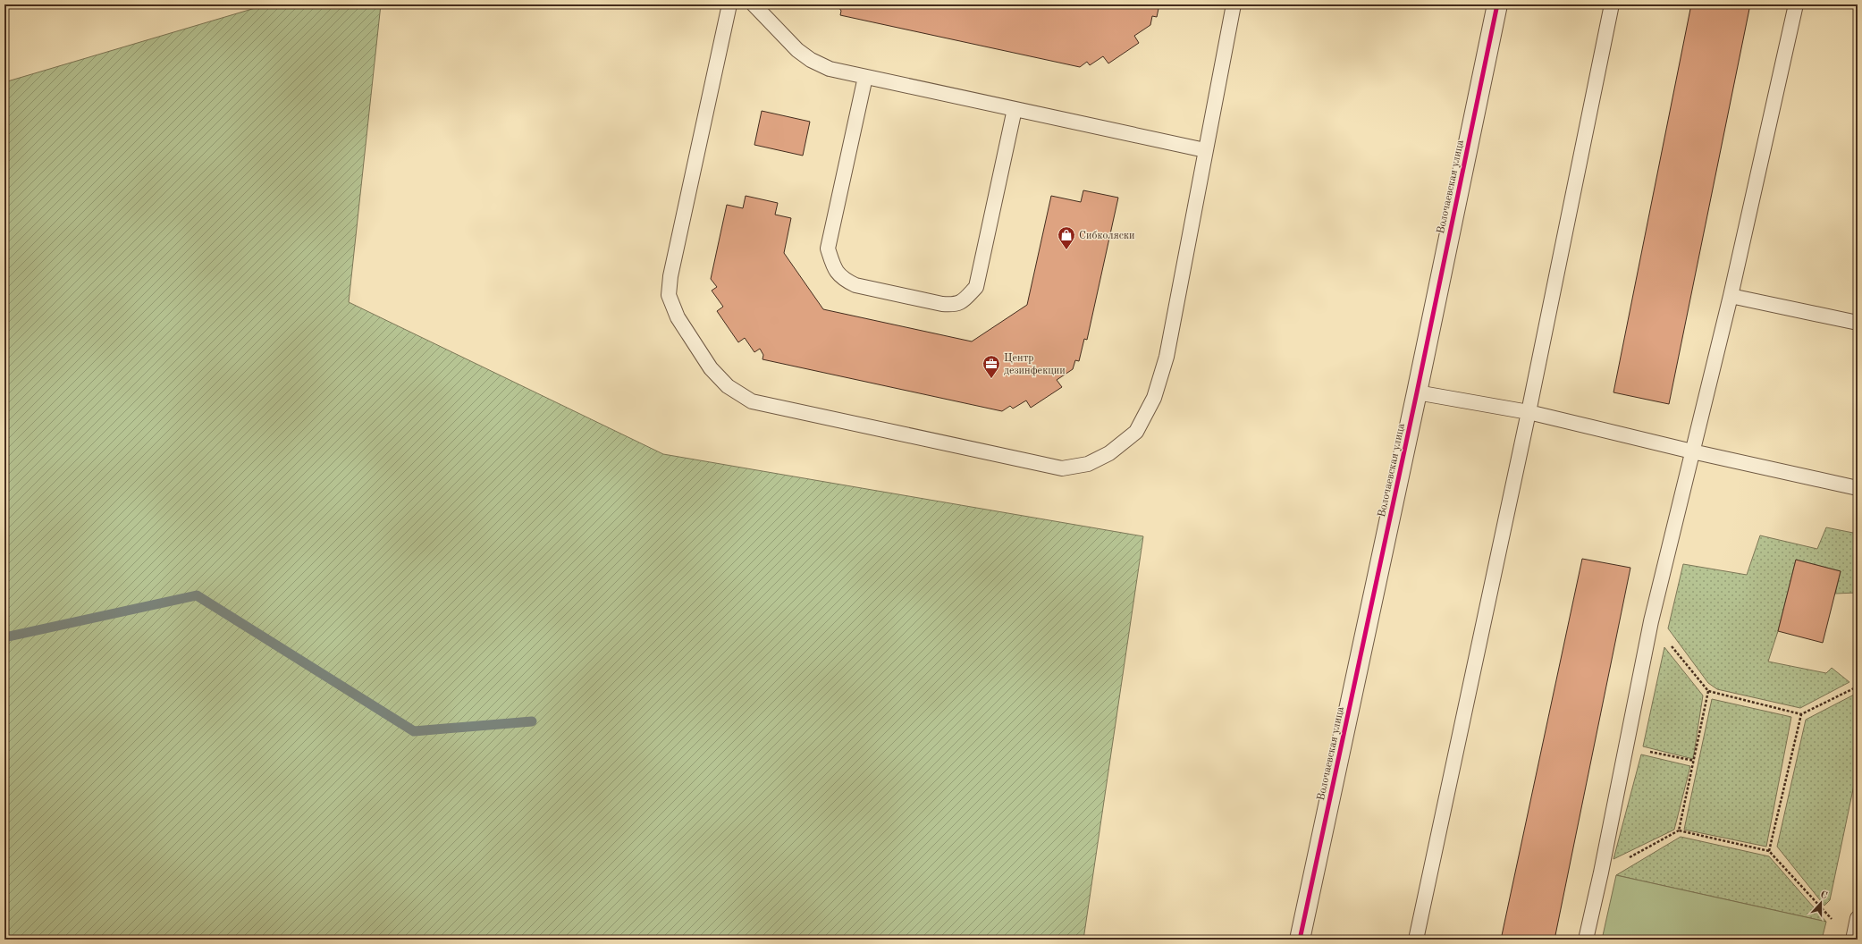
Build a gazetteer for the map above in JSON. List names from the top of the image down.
{
  "streets": {
    "street": ["Волочаевская улица"]
  },
  "places": {
    "shop": ["Сибколяски"],
    "office": ["Центр дезинфекции"]
  },
  "north": "top"
}
